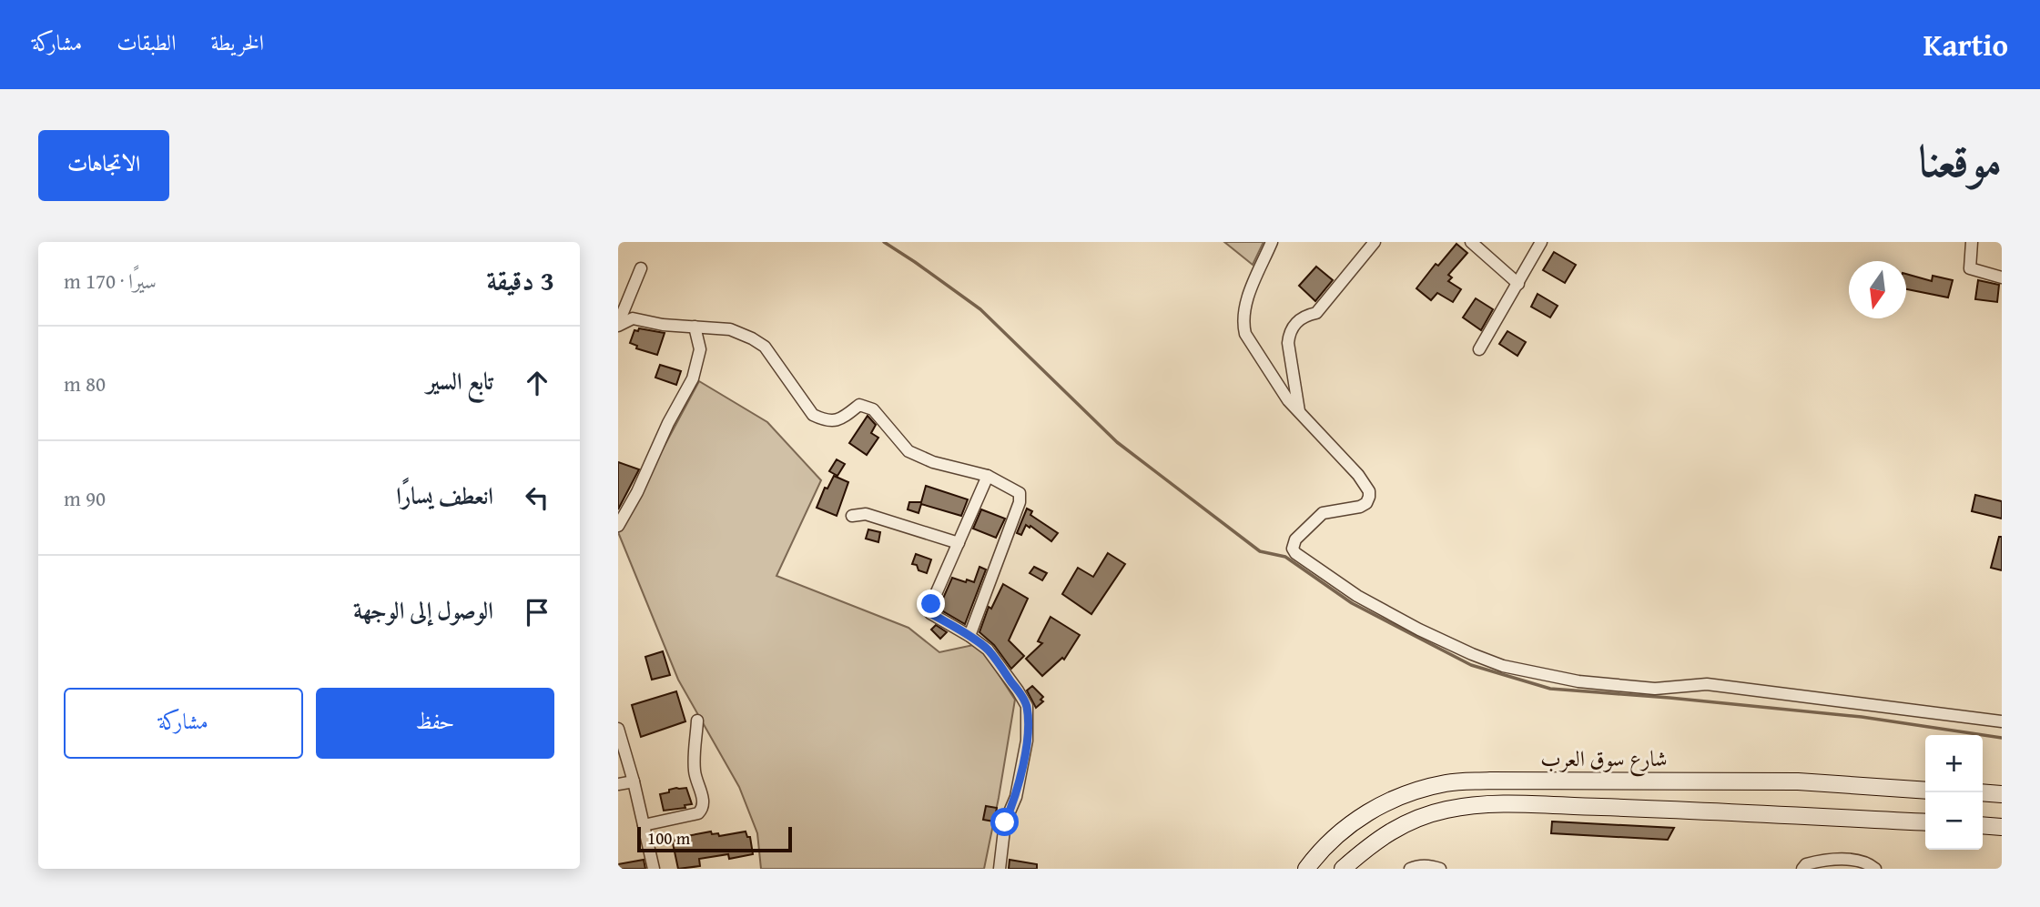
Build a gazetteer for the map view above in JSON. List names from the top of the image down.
{
  "streets": {
    "main road": ["شارع سوق العرب"]
  },
  "scale_bar": "100 m",
  "north": "bottom",
  "page": {
    "header": "Kartio",
    "nav": ["الخريطة", "الطبقات", "مشاركة"],
    "title": "موقعنا",
    "buttons": [
      "الاتجاهات",
      ["حفظ", "مشاركة"]
    ],
    "heading": ["3 دقيقة", "سيرًا · 170 m"],
    "list": [
      ["تابع السير", "80 m"],
      ["انعطف يسارًا", "90 m"],
      "الوصول إلى الوجهة"
    ],
    "map_buttons": ["+", "−"],
    "scale": "100 m"
  }
}
